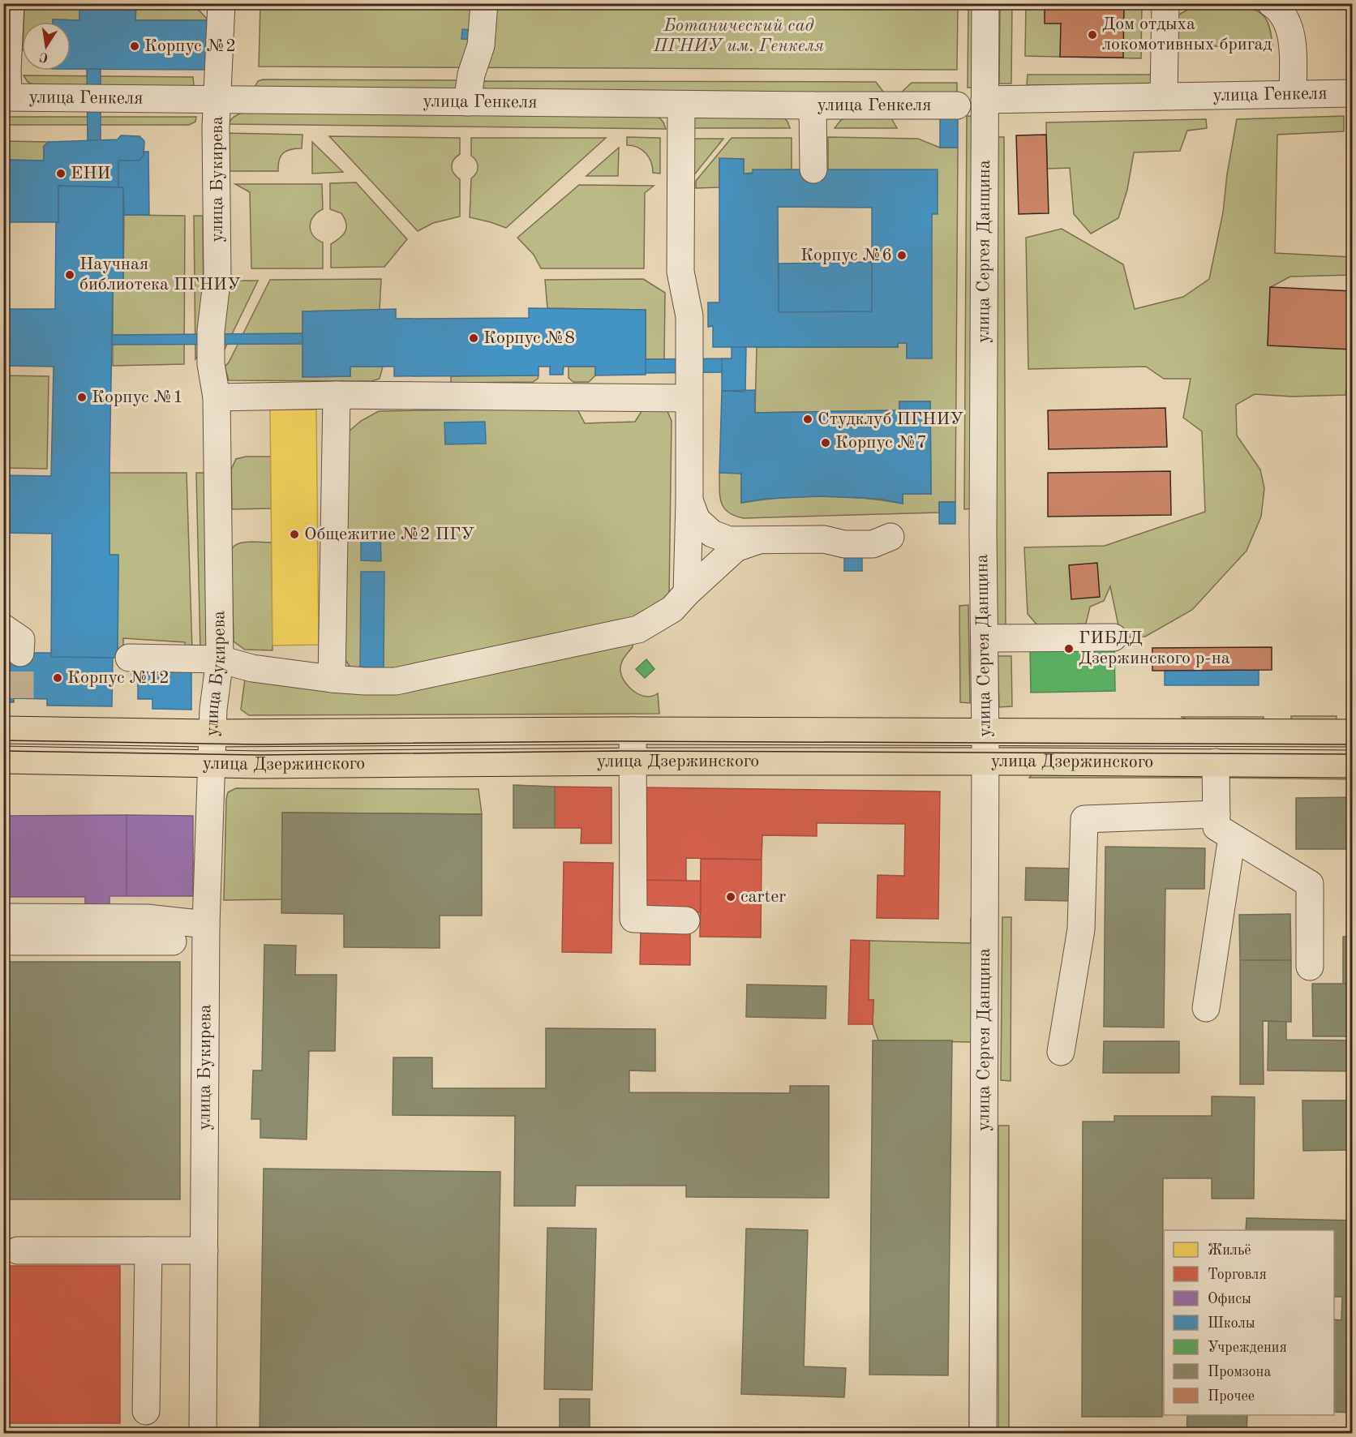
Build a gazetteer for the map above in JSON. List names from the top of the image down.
{
  "streets": {
    "main road": ["улица Дзержинского"],
    "street": ["улица Генкеля", "улица Букирева", "улица Сергея Данщина"]
  },
  "crossings": [
    ["улица Генкеля", "улица Букирева"],
    ["улица Генкеля", "улица Сергея Данщина"],
    ["улица Букирева", "улица Дзержинского"],
    ["улица Сергея Данщина", "улица Дзержинского"]
  ],
  "parks": ["Ботанический сад ПГНИУ им. Генкеля"],
  "places": [
    "Дом отдыха локомотивных бригад",
    "Корпус №2",
    "ЕНИ",
    "Корпус №6",
    "Научная библиотека ПГНИУ",
    "Корпус №8",
    "Корпус №1",
    "Студклуб ПГНИУ",
    "Корпус №7",
    "Общежитие №2 ПГУ",
    "ГИБДД Дзержинского р-на",
    "Корпус №12",
    "carter"
  ],
  "legend": [
    "Жильё",
    "Торговля",
    "Офисы",
    "Школы",
    "Учреждения",
    "Промзона",
    "Прочее"
  ],
  "north": "bottom"
}
